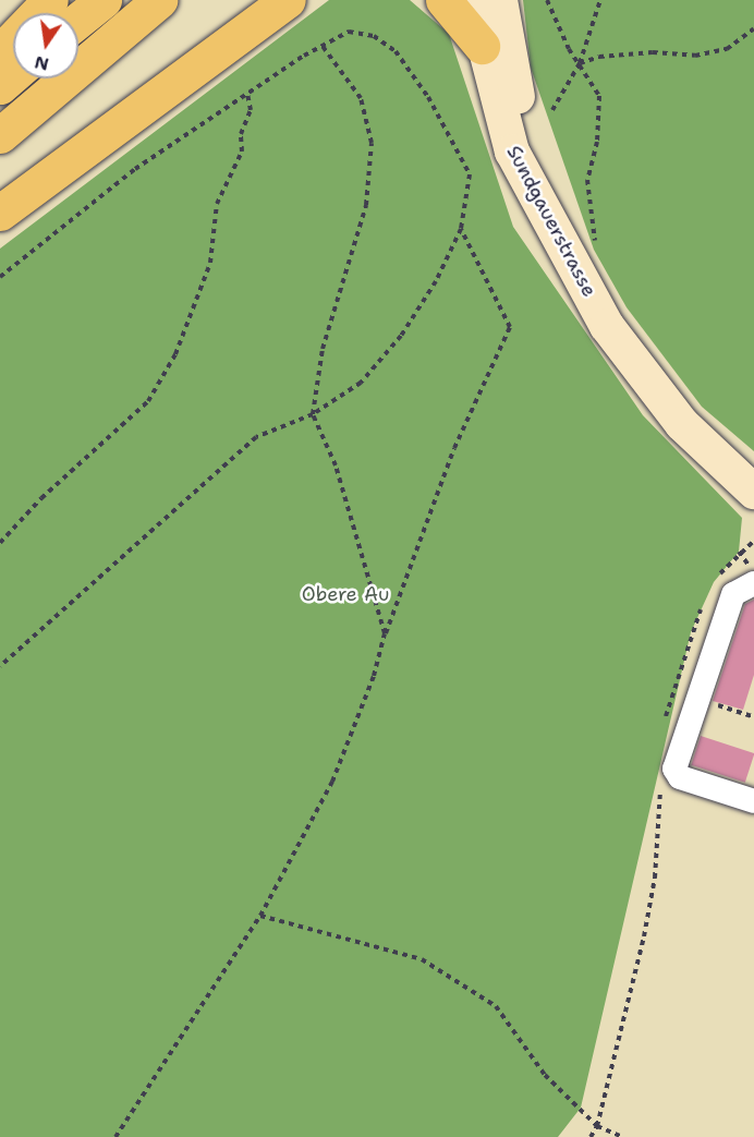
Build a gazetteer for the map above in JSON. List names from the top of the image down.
{
  "streets": {
    "main road": ["Sundgauerstrasse"]
  },
  "parks": ["Obere Au"],
  "north": "bottom"
}
